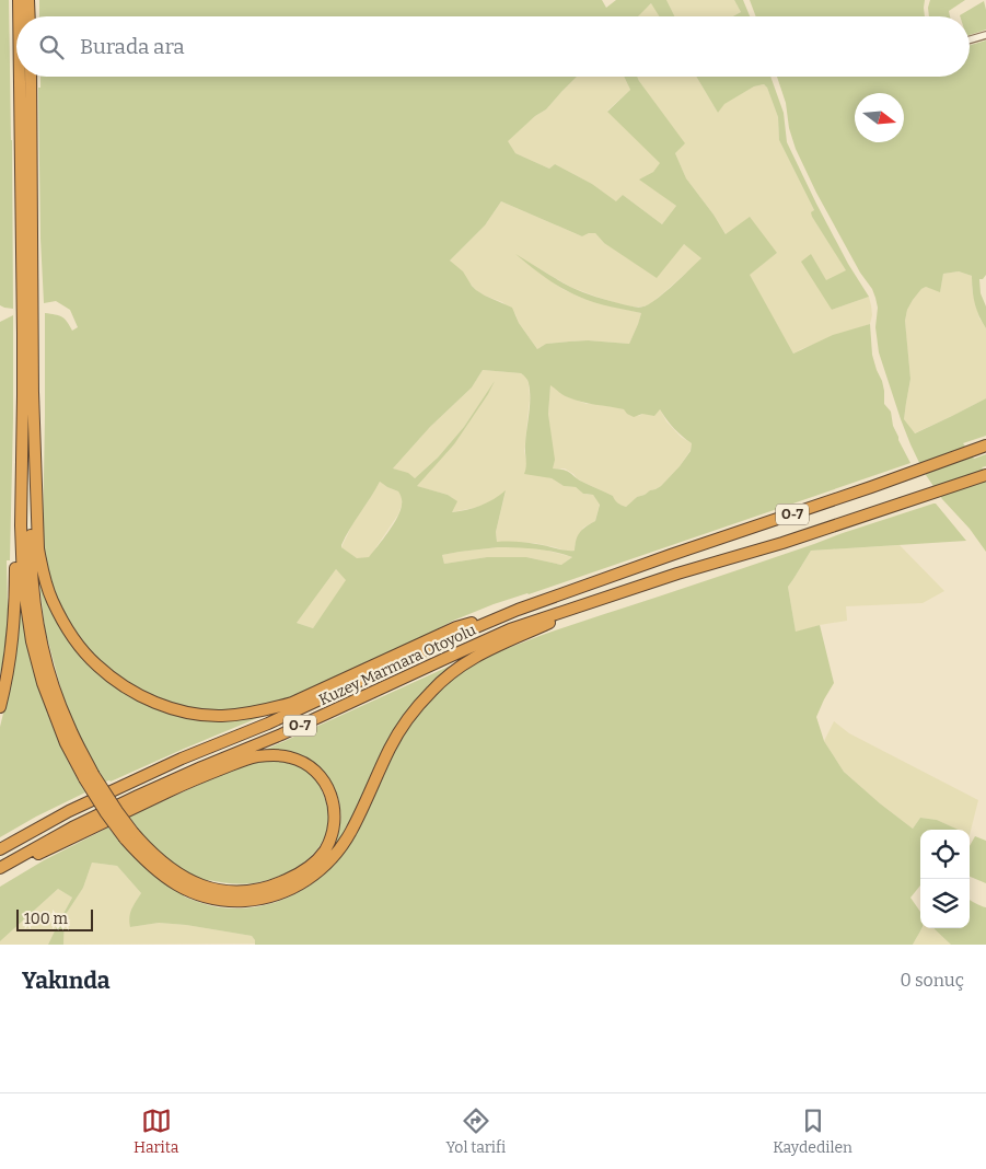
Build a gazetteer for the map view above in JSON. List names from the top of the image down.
{
  "streets": {
    "highway": ["O-7", "Kuzey Marmara Otoyolu"]
  },
  "crossings": [
    ["O-7", "Kuzey Marmara Otoyolu"]
  ],
  "scale_bar": "100 m",
  "north": "right",
  "page": {
    "search": "Burada ara",
    "scale": "100 m",
    "heading": ["Yakında", "0 sonuç"],
    "nav": ["Harita", "Yol tarifi", "Kaydedilen"]
  }
}
